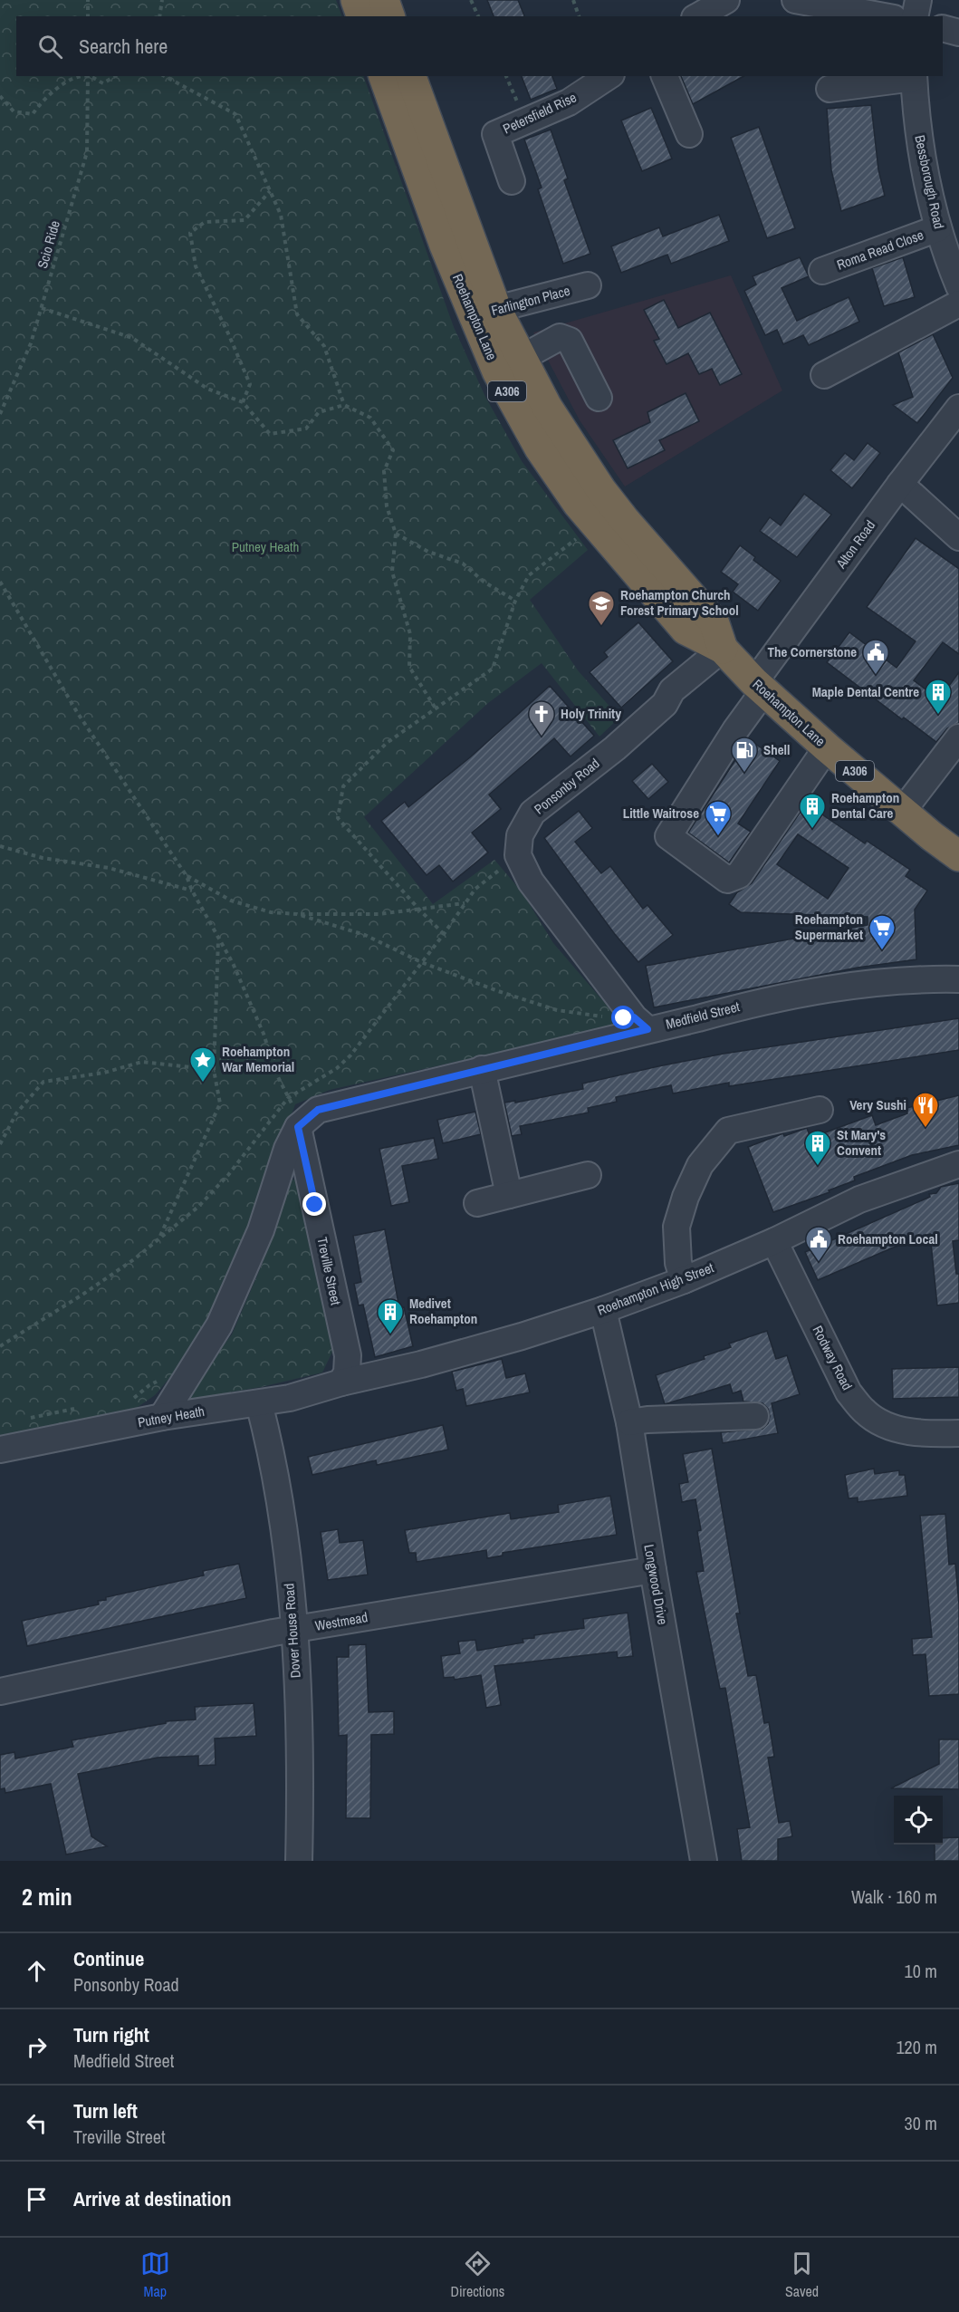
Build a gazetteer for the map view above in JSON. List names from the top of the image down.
{
  "streets": {
    "highway": ["Roehampton Lane", "A306"],
    "street": [
      "Petersfield Rise",
      "Bessborough Road",
      "Roma Read Close",
      "Farlington Place",
      "Alton Road",
      "Ponsonby Road",
      "Medfield Street",
      "Treville Street",
      "Roehampton High Street",
      "Rodway Road",
      "Putney Heath",
      "Longwood Drive",
      "Westmead",
      "Dover House Road"
    ],
    "path": ["Scio Ride"]
  },
  "crossings": [
    ["Bessborough Road", "Roma Read Close"],
    ["Farlington Place", "Roehampton Lane"],
    ["Roehampton Lane", "Alton Road"],
    ["Roehampton Lane", "Ponsonby Road"],
    ["Medfield Street", "Treville Street"],
    ["Treville Street", "Roehampton High Street"],
    ["Treville Street", "Putney Heath"],
    ["Roehampton High Street", "Rodway Road"],
    ["Roehampton High Street", "Putney Heath"],
    ["Roehampton High Street", "Longwood Drive"],
    ["Putney Heath", "Dover House Road"],
    ["Longwood Drive", "Westmead"],
    ["Westmead", "Dover House Road"]
  ],
  "parks": ["Putney Heath"],
  "places": {
    "school or university": ["Roehampton Church Forest Primary School"],
    "public building": ["The Cornerstone", "Roehampton Local"],
    "building": [
      "Maple Dental Centre",
      "Roehampton Dental Care",
      "St Mary's Convent",
      "Medivet Roehampton"
    ],
    "church": ["Holy Trinity"],
    "fuel station": ["Shell"],
    "supermarket": ["Little Waitrose", "Roehampton Supermarket"],
    "place": ["Roehampton War Memorial"],
    "restaurant": ["Very Sushi"]
  },
  "page": {
    "search": "Search here",
    "heading": ["2 min", "Walk · 160 m"],
    "list": [
      ["Continue", "Ponsonby Road", "10 m"],
      ["Turn right", "Medfield Street", "120 m"],
      ["Turn left", "Treville Street", "30 m"],
      "Arrive at destination"
    ],
    "nav": ["Map", "Directions", "Saved"]
  }
}
